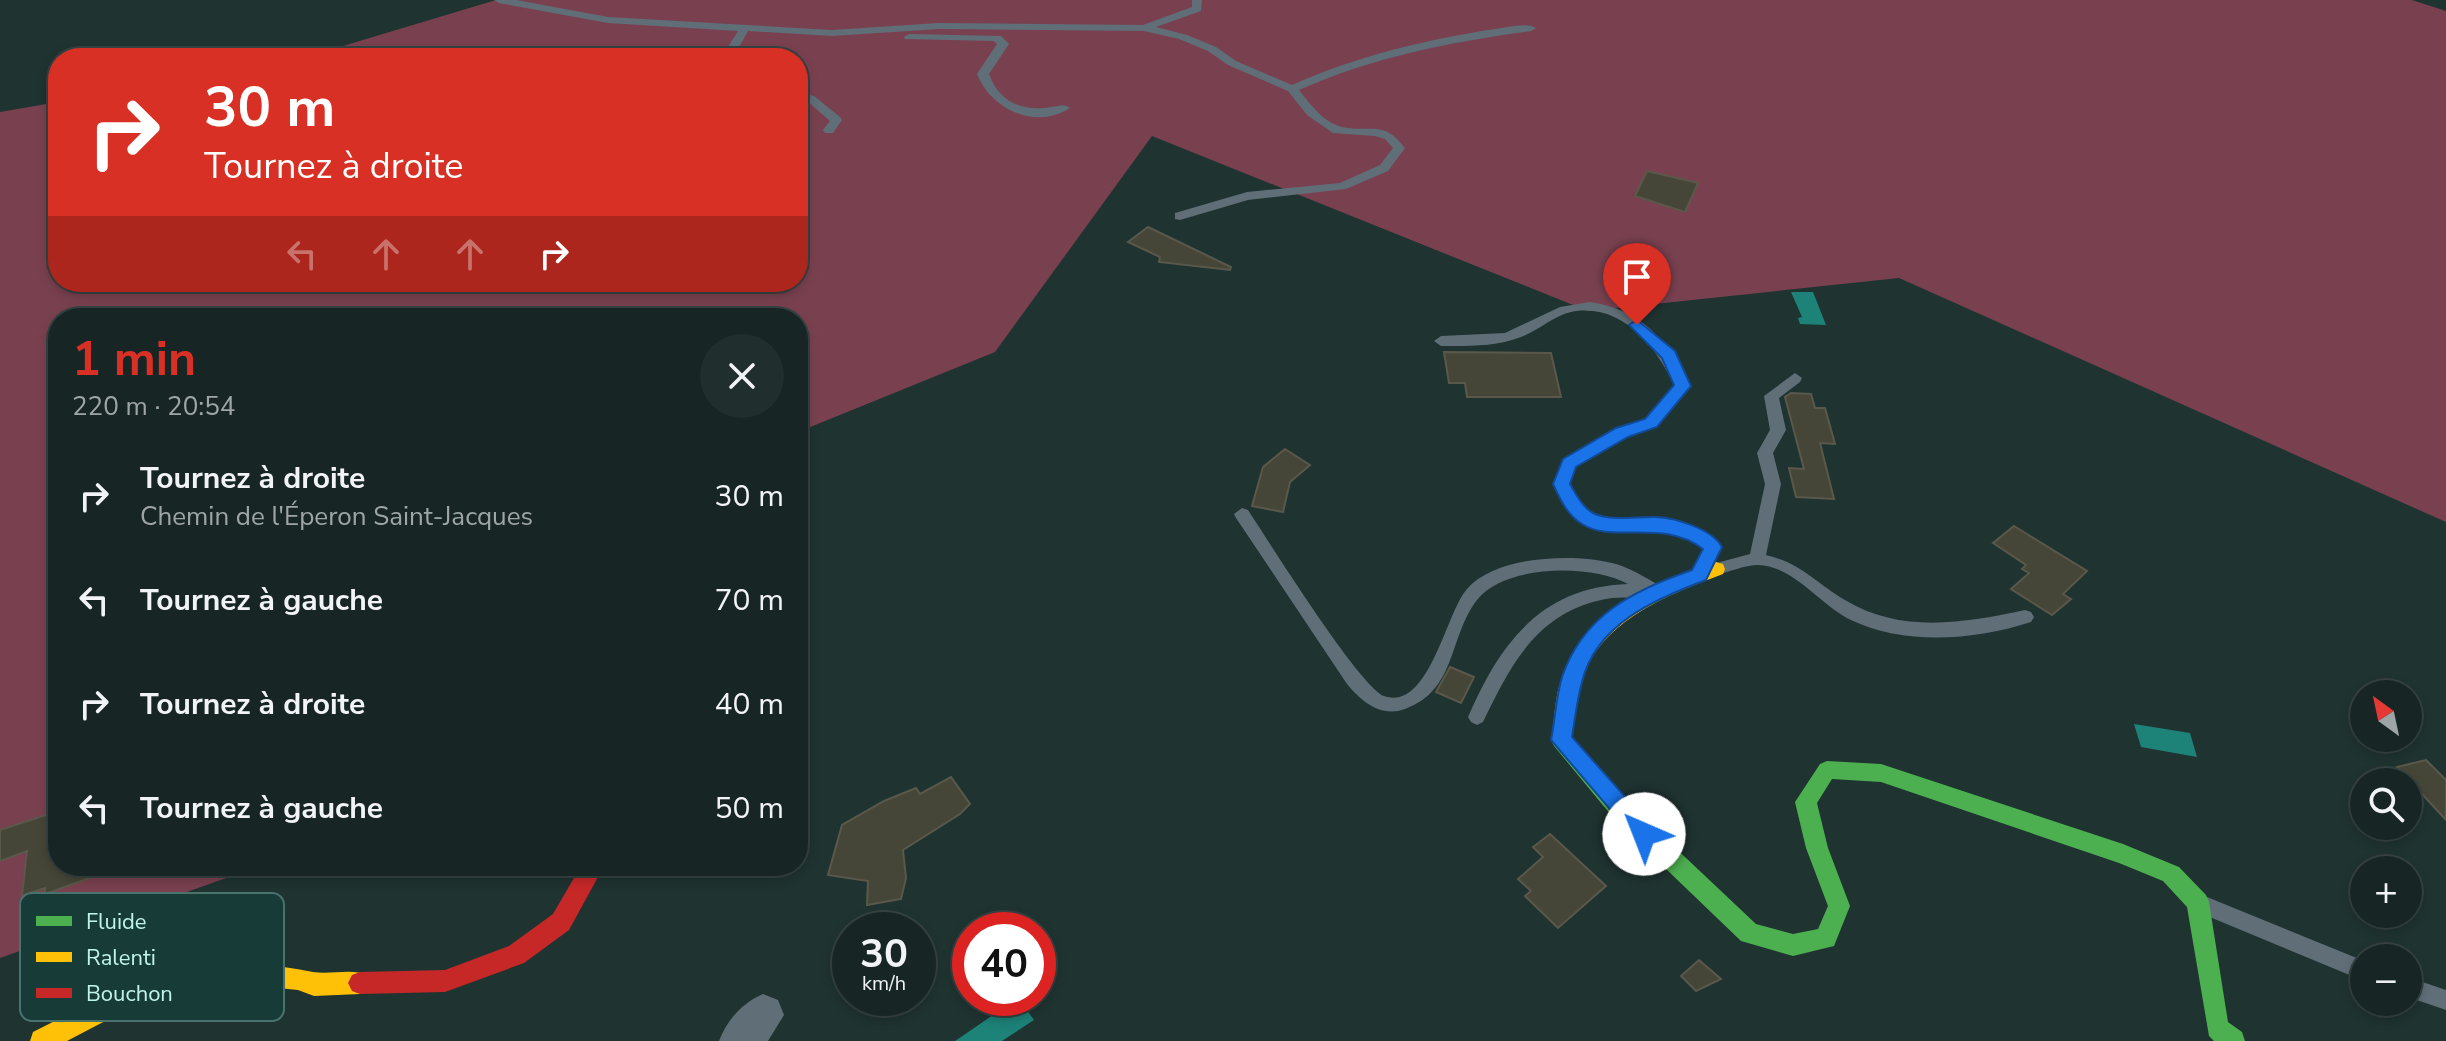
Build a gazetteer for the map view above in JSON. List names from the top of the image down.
{
  "legend": ["Fluide", "Ralenti", "Bouchon"],
  "north": "top left",
  "page": {
    "turn": ["30 m", "Tournez à droite"],
    "heading": ["1 min", "220 m · 20:54"],
    "list": [
      {
        "name": "Tournez à droite",
        "note": "Chemin de l'Éperon Saint-Jacques",
        "value": "30 m"
      },
      {
        "name": "Tournez à gauche",
        "value": "70 m"
      },
      {
        "name": "Tournez à droite",
        "value": "40 m"
      },
      {
        "name": "Tournez à gauche",
        "value": "50 m"
      }
    ],
    "map_buttons": ["+", "−"],
    "speed": "30 km/h",
    "limit": "40"
  }
}
